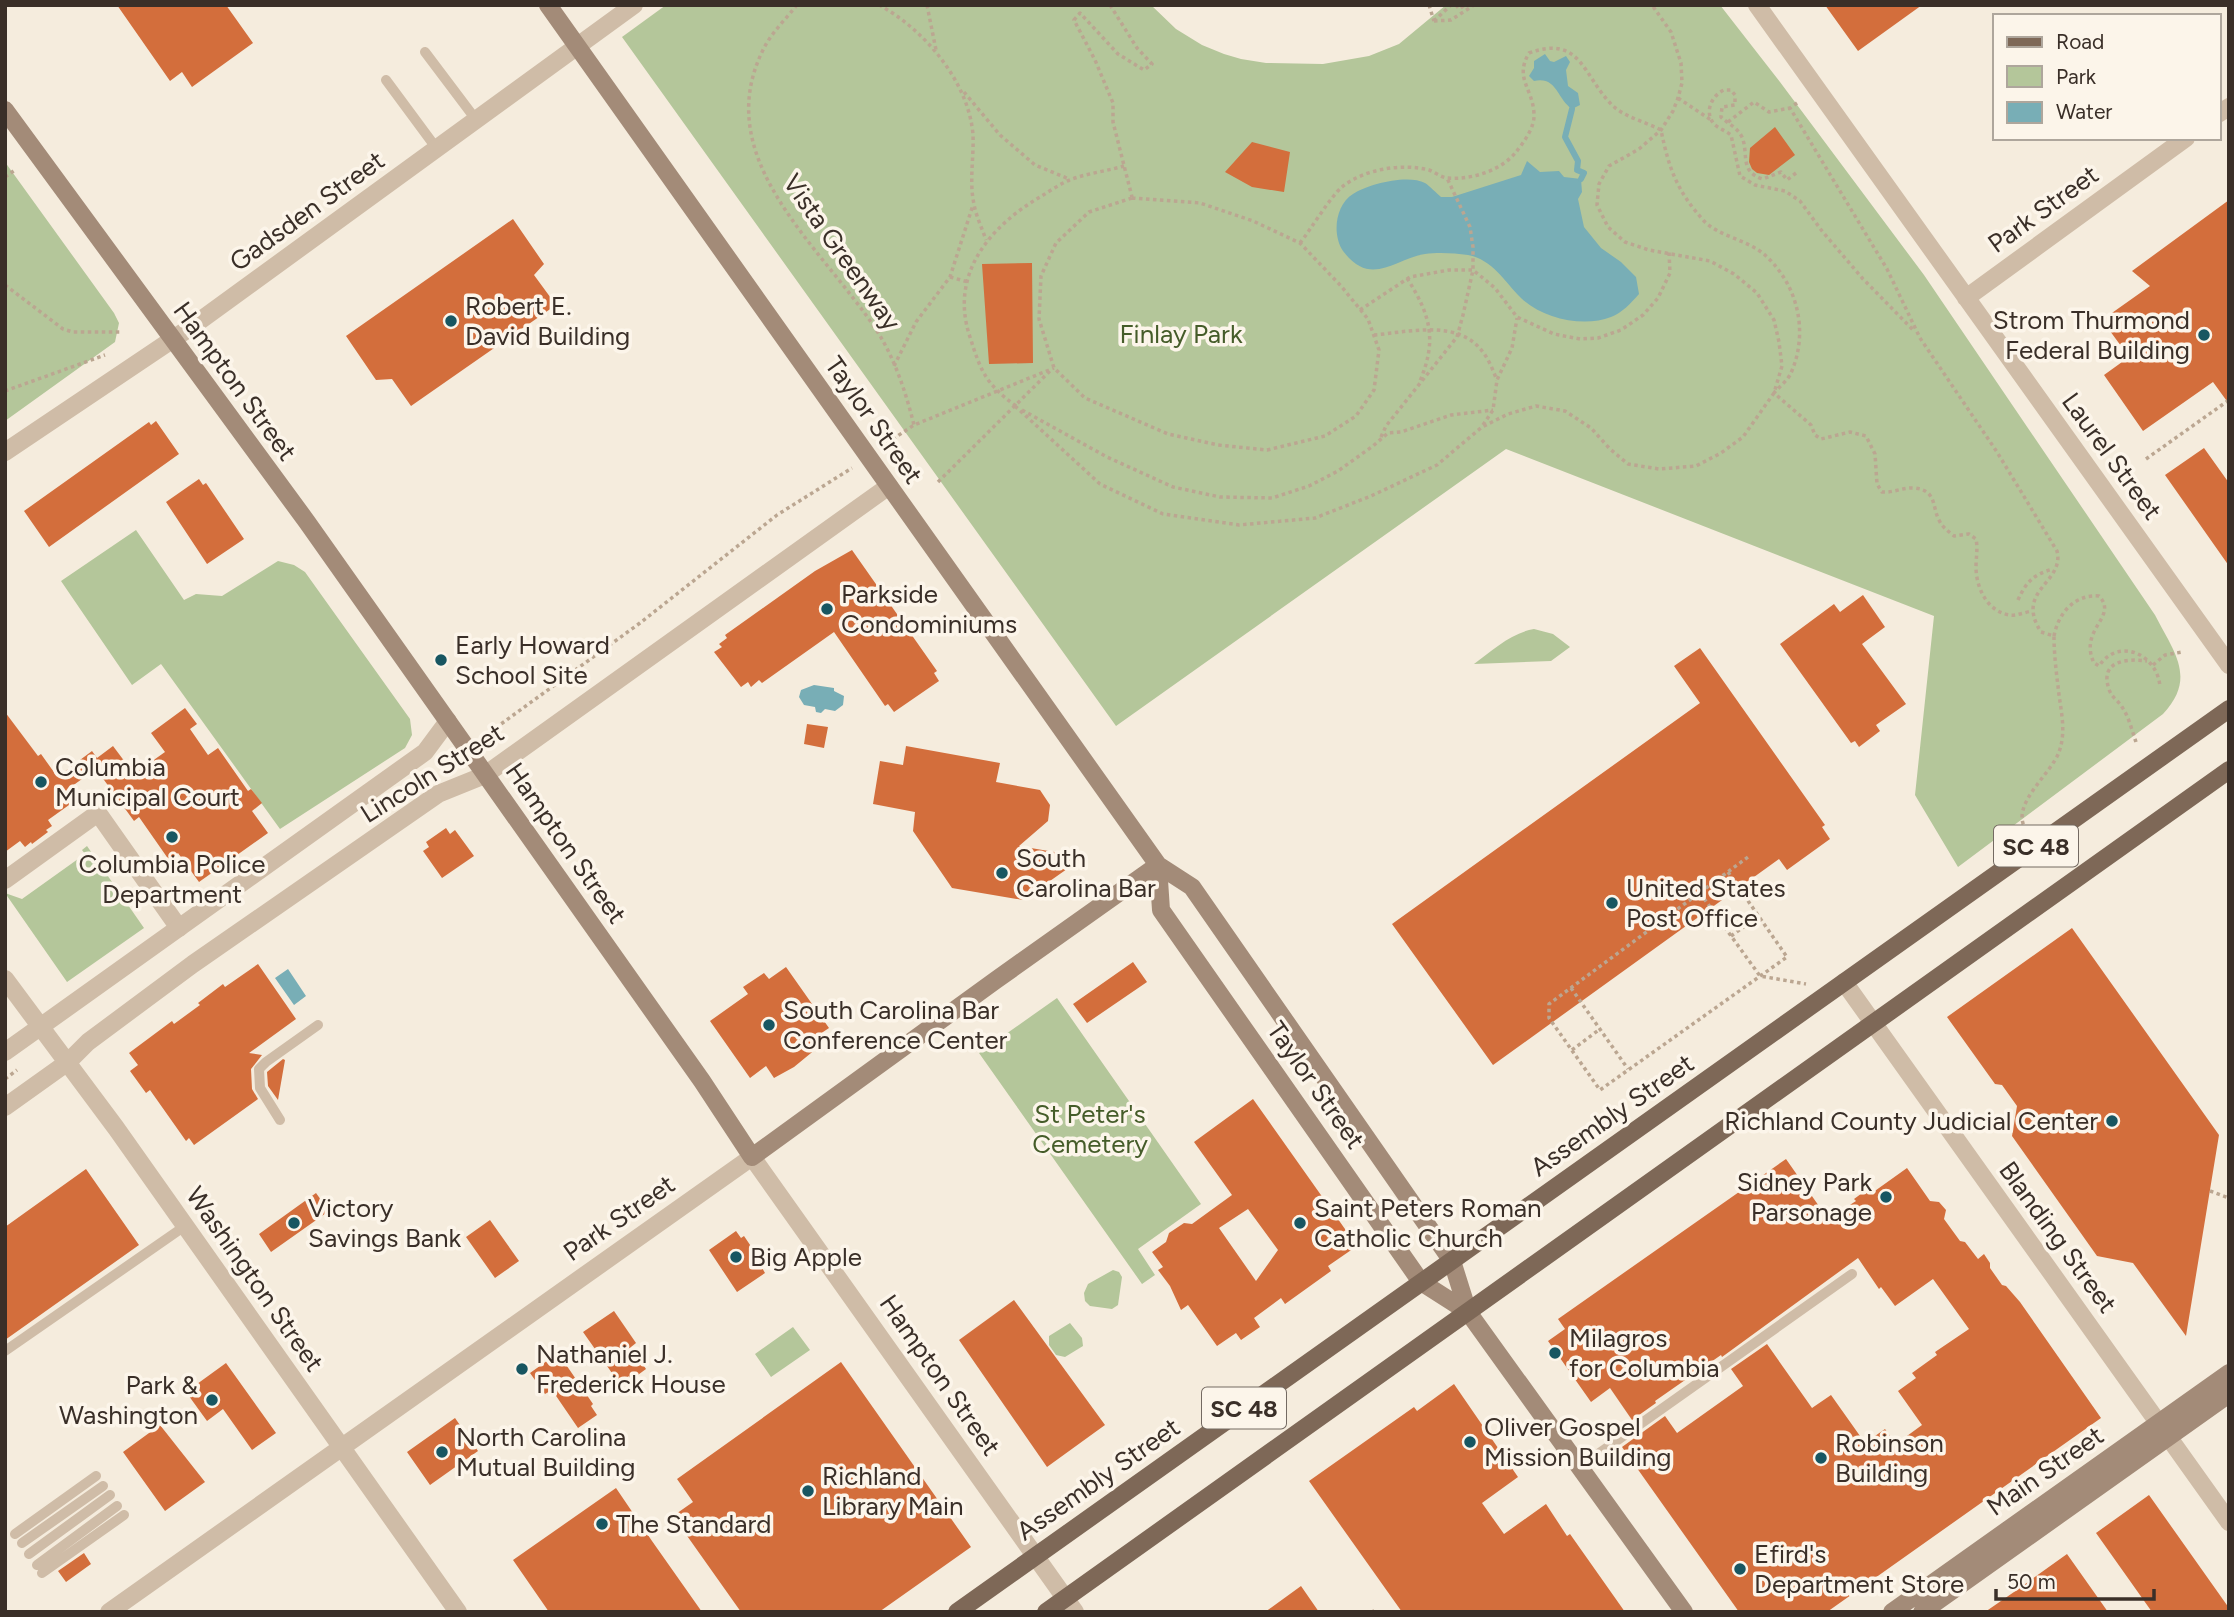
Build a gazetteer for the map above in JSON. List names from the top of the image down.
{
  "streets": {
    "main road": [
      "Park Street",
      "Hampton Street",
      "Taylor Street",
      "SC 48",
      "Assembly Street",
      "Main Street"
    ],
    "street": [
      "Gadsden Street",
      "Laurel Street",
      "Lincoln Street",
      "Blanding Street",
      "Washington Street"
    ],
    "path": ["Vista Greenway"]
  },
  "crossings": [
    ["Park Street", "Hampton Street"],
    ["Park Street", "Taylor Street"],
    ["Park Street", "Laurel Street"],
    ["Park Street", "Washington Street"],
    ["Gadsden Street", "Hampton Street"],
    ["Gadsden Street", "Taylor Street"],
    ["Hampton Street", "Lincoln Street"],
    ["Hampton Street", "SC 48"],
    ["Hampton Street", "Assembly Street"],
    ["Taylor Street", "Lincoln Street"],
    ["Taylor Street", "SC 48"],
    ["Taylor Street", "Assembly Street"],
    ["Lincoln Street", "Washington Street"],
    ["SC 48", "Blanding Street"],
    ["Assembly Street", "Blanding Street"],
    ["Blanding Street", "Main Street"]
  ],
  "parks": ["Finlay Park", "St Peter's Cemetery"],
  "places": [
    "Robert E. David Building",
    "Strom Thurmond Federal Building",
    "Parkside Condominiums",
    "Early Howard School Site",
    "Columbia Municipal Court",
    "Columbia Police Department",
    "South Carolina Bar",
    "United States Post Office",
    "South Carolina Bar Conference Center",
    "Richland County Judicial Center",
    "Sidney Park Parsonage",
    "Victory Savings Bank",
    "Saint Peters Roman Catholic Church",
    "Big Apple",
    "Milagros for Columbia",
    "Nathaniel J. Frederick House",
    "Park & Washington",
    "Oliver Gospel Mission Building",
    "North Carolina Mutual Building",
    "Robinson Building",
    "Richland Library Main",
    "The Standard",
    "Efird's Department Store"
  ],
  "legend": ["Road", "Park", "Water"],
  "scale_bar": "50 m"
}
